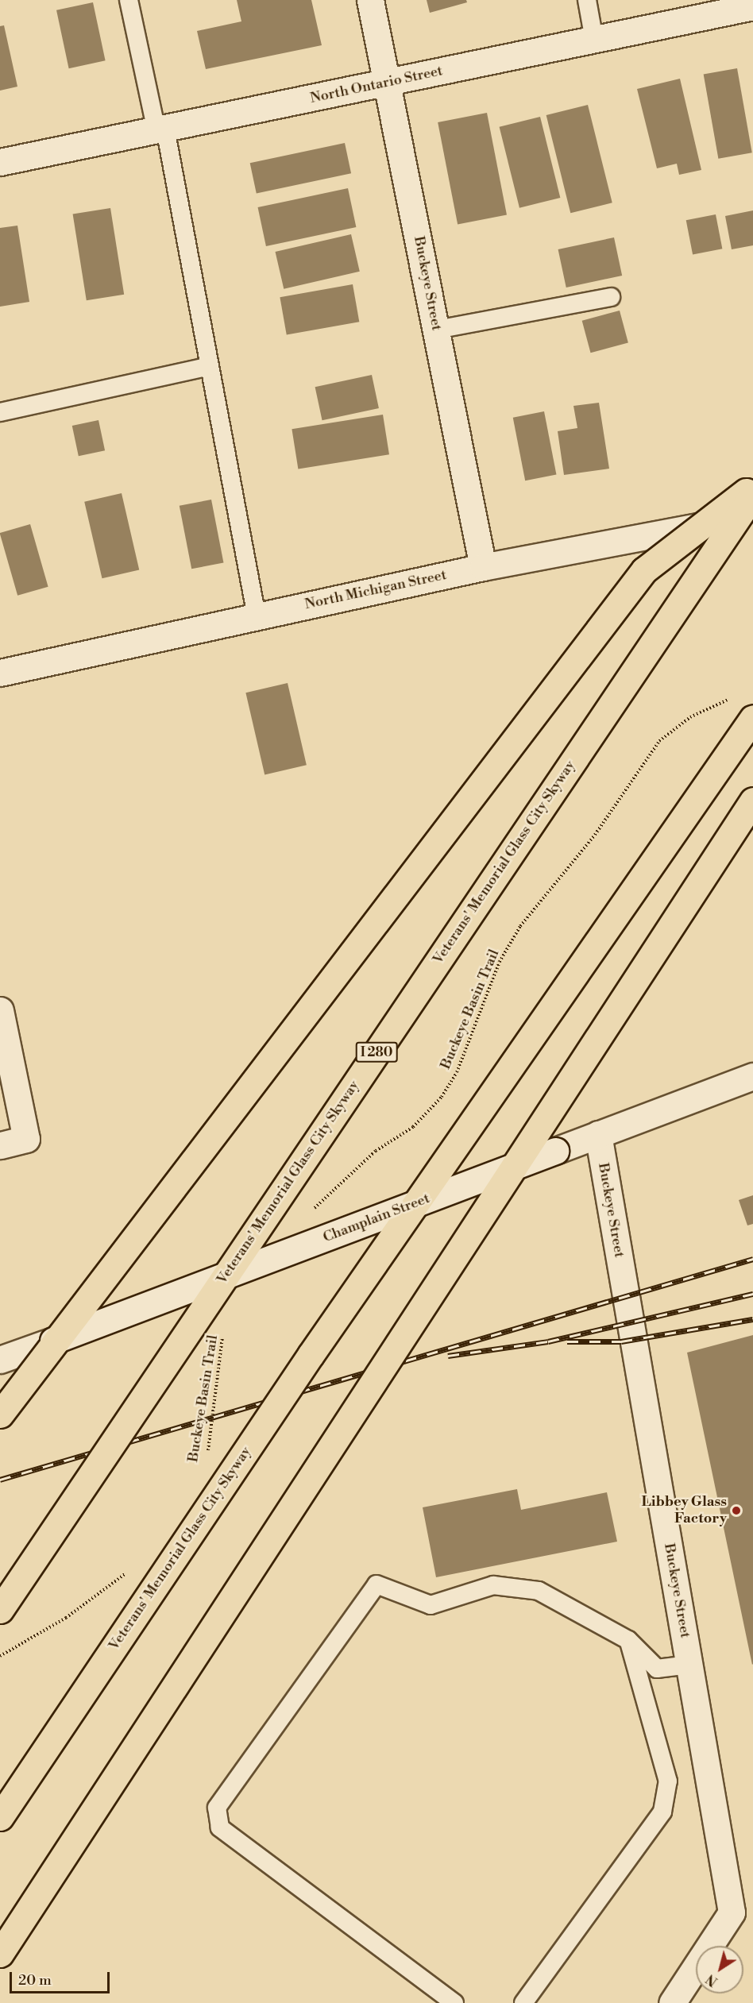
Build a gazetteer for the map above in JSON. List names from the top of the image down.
{
  "streets": {
    "highway": ["Veterans' Memorial Glass City Skyway", "I 280"],
    "street": [
      "North Ontario Street",
      "Buckeye Street",
      "North Michigan Street",
      "Champlain Street"
    ],
    "path": ["Buckeye Basin Trail"]
  },
  "crossings": [
    ["North Ontario Street", "Buckeye Street"],
    ["Buckeye Street", "North Michigan Street"],
    ["Buckeye Street", "Champlain Street"]
  ],
  "places": ["Libbey Glass Factory"],
  "scale_bar": "20 m",
  "north": "bottom left"
}
